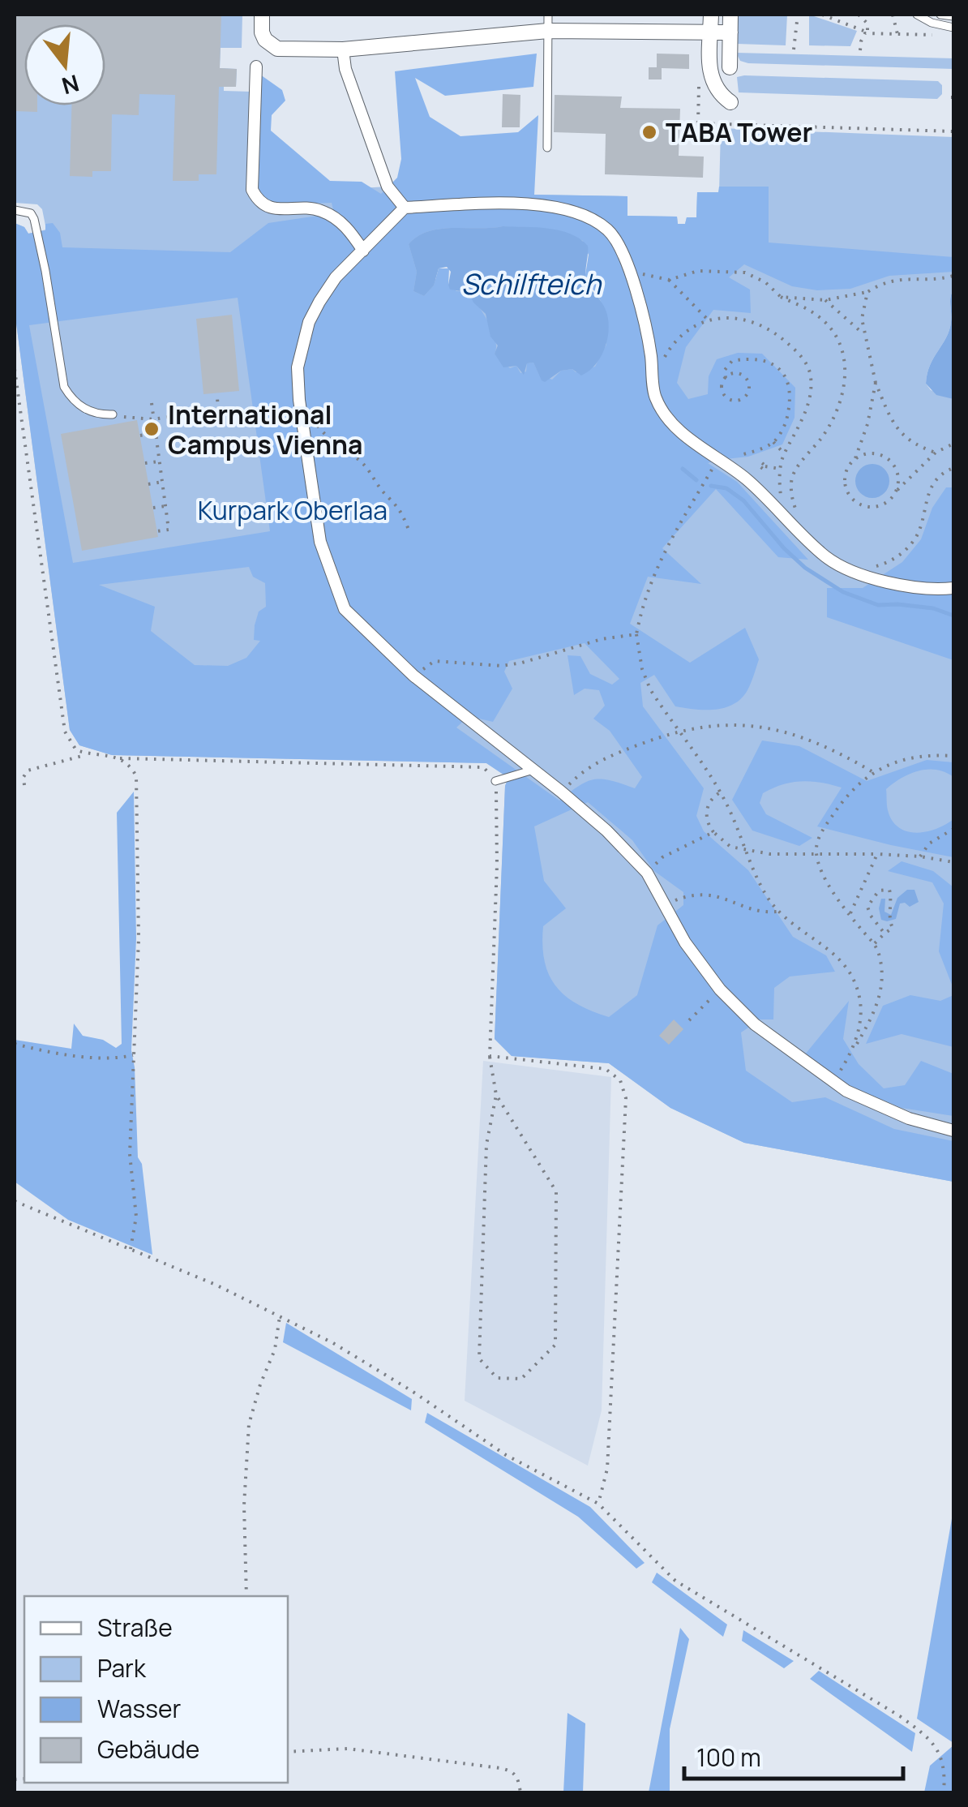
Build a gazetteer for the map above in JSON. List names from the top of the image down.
{
  "water": ["Schilfteich"],
  "parks": ["Kurpark Oberlaa"],
  "places": ["TABA Tower", "International Campus Vienna"],
  "legend": [
    "Straße",
    "Park",
    "Wasser",
    "Gebäude"
  ],
  "scale_bar": "100 m",
  "north": "bottom"
}
